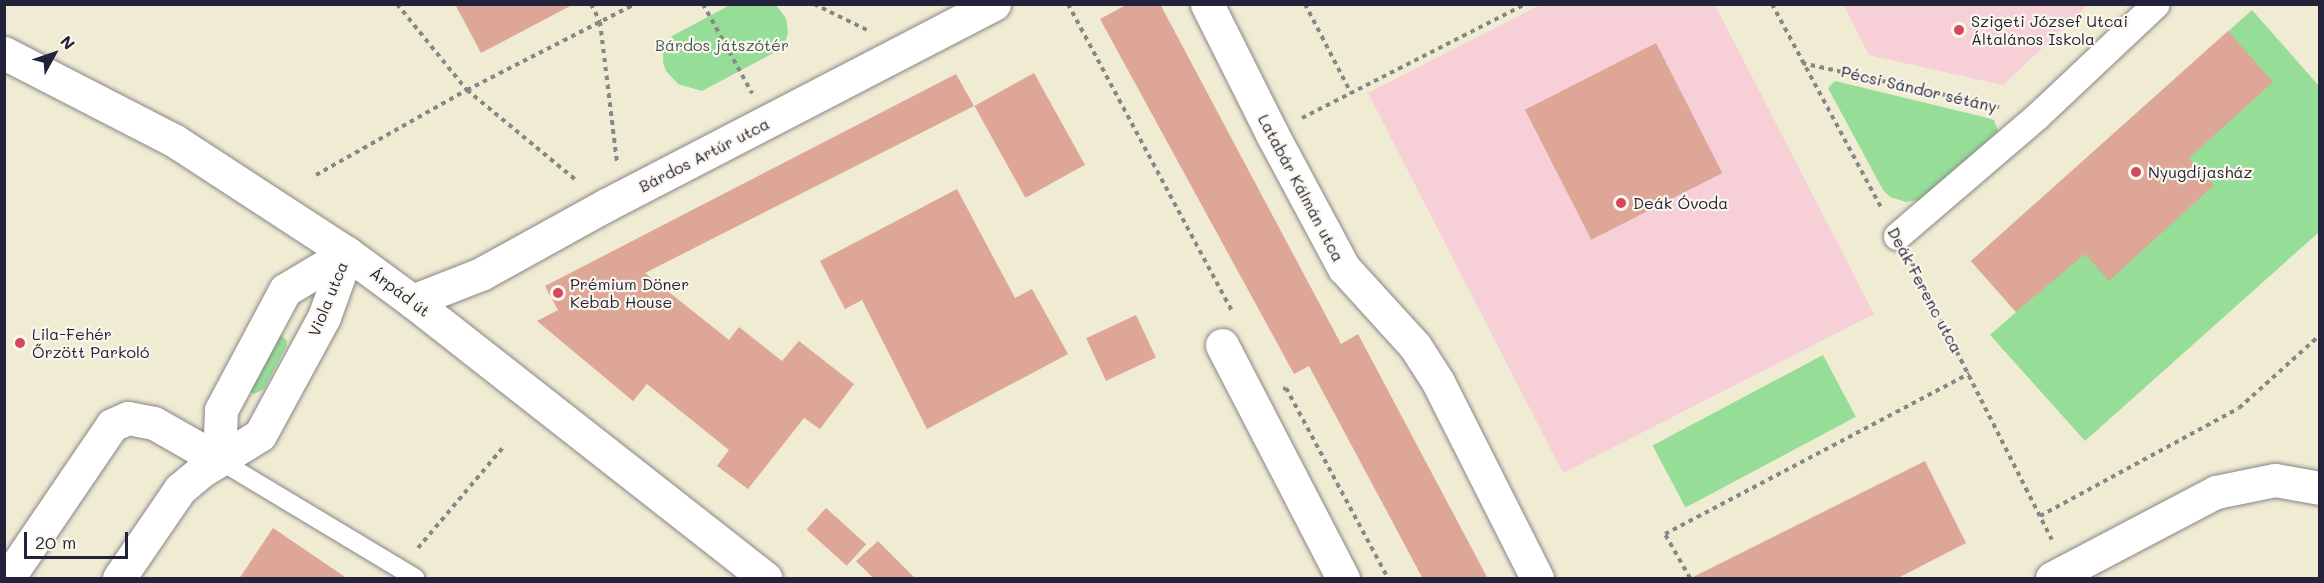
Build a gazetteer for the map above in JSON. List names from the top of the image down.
{
  "streets": {
    "street": [
      "Bárdos Artúr utca",
      "Latabár Kálmán utca",
      "Árpád út",
      "Viola utca"
    ],
    "path": ["Pécsi Sándor sétány", "Deák Ferenc utca"]
  },
  "crossings": [
    ["Pécsi Sándor sétány", "Deák Ferenc utca"],
    ["Bárdos Artúr utca", "Árpád út"],
    ["Árpád út", "Viola utca"]
  ],
  "parks": ["Bárdos játszótér"],
  "places": [
    "Szigeti József Utcai Általános Iskola",
    "Nyugdíjasház",
    "Deák Óvoda",
    "Prémium Döner Kebab House",
    "Lila-Fehér Őrzött Parkoló"
  ],
  "scale_bar": "20 m",
  "north": "top right"
}
